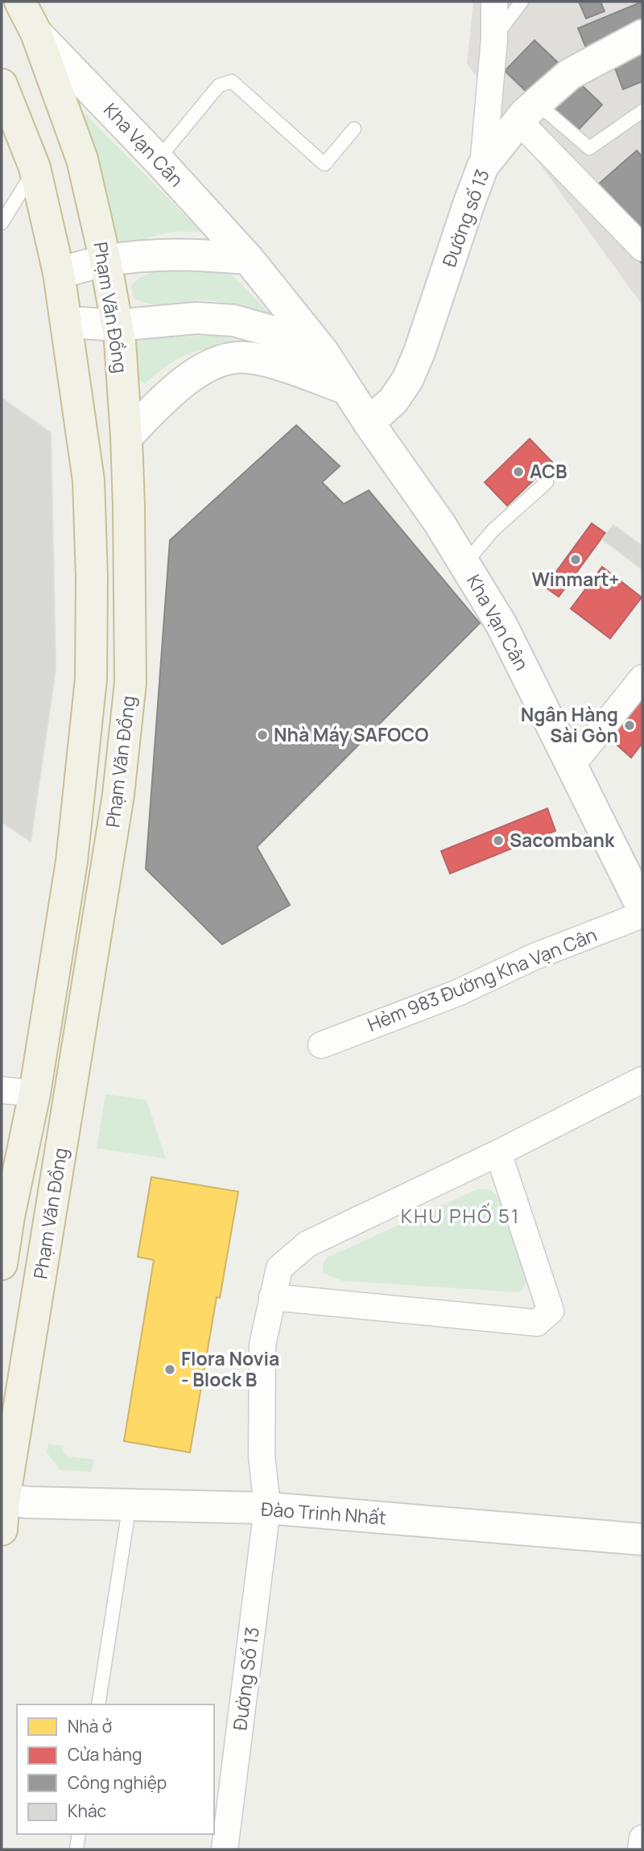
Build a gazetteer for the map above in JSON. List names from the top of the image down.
{
  "streets": {
    "highway": ["Phạm Văn Đồng"],
    "main road": ["Kha Vạn Cân", "Đường số 13", "Đào Trinh Nhất"],
    "street": ["Hẻm 983 Đường Kha Vạn Cân", "Đường Số 13"]
  },
  "crossings": [
    ["Kha Vạn Cân", "Đường số 13"],
    ["Kha Vạn Cân", "Phạm Văn Đồng"],
    ["Phạm Văn Đồng", "Đào Trinh Nhất"],
    ["Đào Trinh Nhất", "Đường Số 13"]
  ],
  "districts": ["KHU PHỐ 51"],
  "places": [
    "ACB",
    "Winmart+",
    "Ngân Hàng Sài Gòn",
    "Nhà Máy SAFOCO",
    "Sacombank",
    "Flora Novia - Block B"
  ],
  "legend": [
    "Nhà ở",
    "Cửa hàng",
    "Công nghiệp",
    "Khác"
  ]
}
